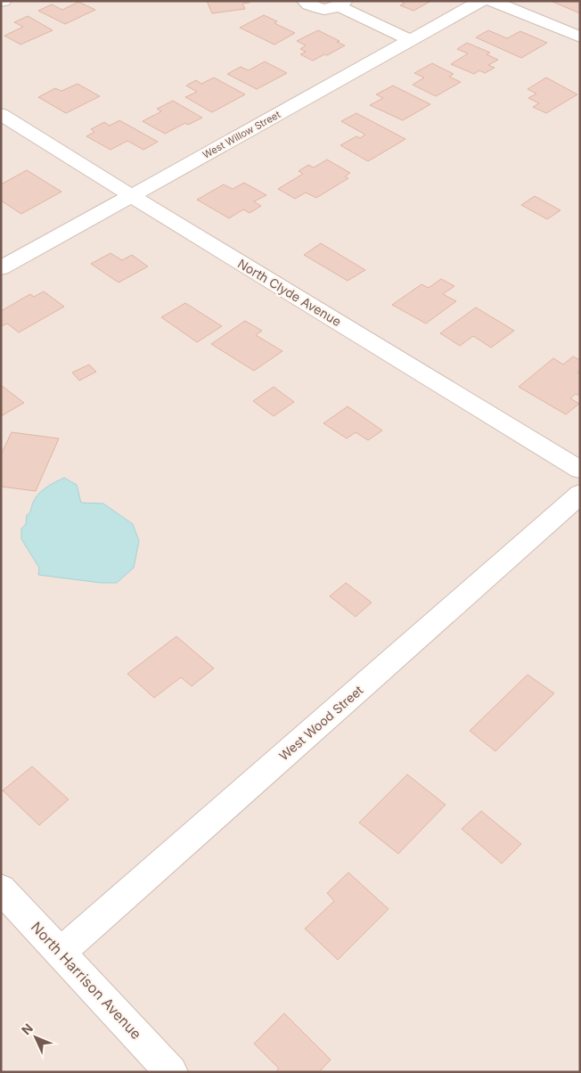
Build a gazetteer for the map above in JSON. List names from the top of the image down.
{
  "streets": {
    "street": [
      "West Willow Street",
      "North Clyde Avenue",
      "West Wood Street",
      "North Harrison Avenue"
    ]
  },
  "crossings": [
    ["West Willow Street", "North Clyde Avenue"],
    ["West Wood Street", "North Harrison Avenue"]
  ],
  "north": "top left"
}
